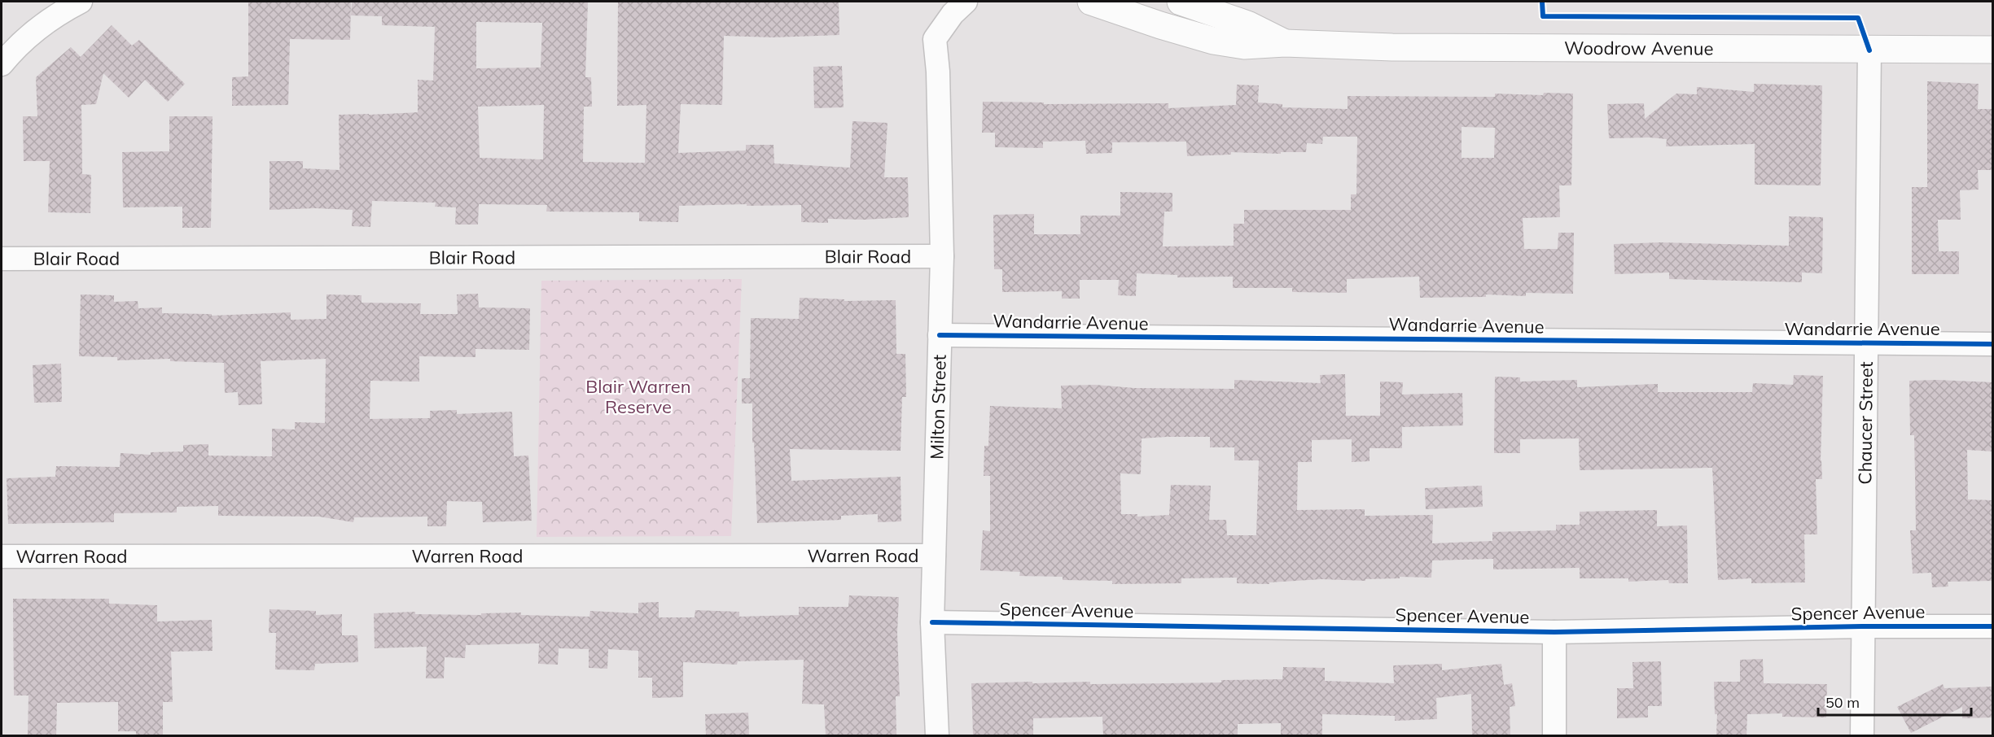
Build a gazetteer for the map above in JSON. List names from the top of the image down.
{
  "streets": {
    "main road": ["Woodrow Avenue"],
    "street": [
      "Blair Road",
      "Wandarrie Avenue",
      "Milton Street",
      "Chaucer Street",
      "Warren Road",
      "Spencer Avenue"
    ]
  },
  "crossings": [
    ["Woodrow Avenue", "Chaucer Street"],
    ["Blair Road", "Milton Street"],
    ["Wandarrie Avenue", "Milton Street"],
    ["Wandarrie Avenue", "Chaucer Street"],
    ["Milton Street", "Warren Road"],
    ["Milton Street", "Spencer Avenue"],
    ["Chaucer Street", "Spencer Avenue"]
  ],
  "parks": ["Blair Warren Reserve"],
  "scale_bar": "50 m"
}
